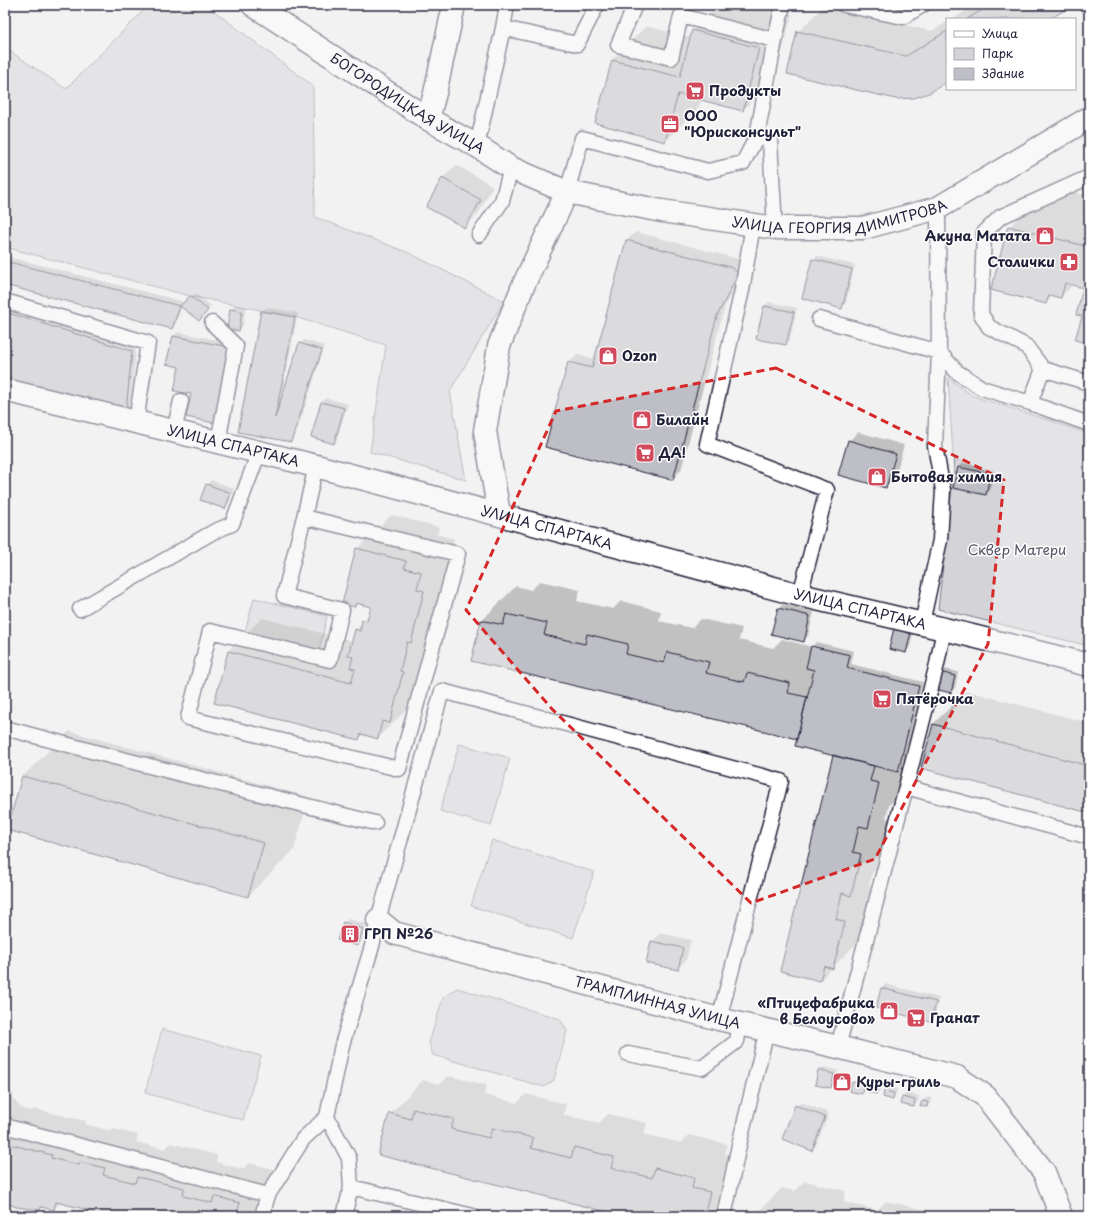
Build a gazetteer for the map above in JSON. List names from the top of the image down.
{
  "streets": {
    "street": [
      "БОГОРОДИЦКАЯ УЛИЦА",
      "УЛИЦА ГЕОРГИЯ ДИМИТРОВА",
      "УЛИЦА СПАРТАКА",
      "ТРАМПЛИННАЯ УЛИЦА"
    ]
  },
  "crossings": [
    ["БОГОРОДИЦКАЯ УЛИЦА", "УЛИЦА ГЕОРГИЯ ДИМИТРОВА"]
  ],
  "parks": ["Сквер Матери"],
  "places": {
    "supermarket": [
      "Продукты",
      "ДА!",
      "Пятёрочка",
      "Гранат"
    ],
    "office": ["ООО \"Юрисконсульт\""],
    "shop": [
      "Акуна Матата",
      "Ozon",
      "Билайн",
      "Бытовая химия",
      "«Птицефабрика в Белоусово»",
      "Куры-гриль"
    ],
    "pharmacy": ["Столички"],
    "building": ["ГРП №26"]
  },
  "legend": ["Улица", "Парк", "Здание"]
}
